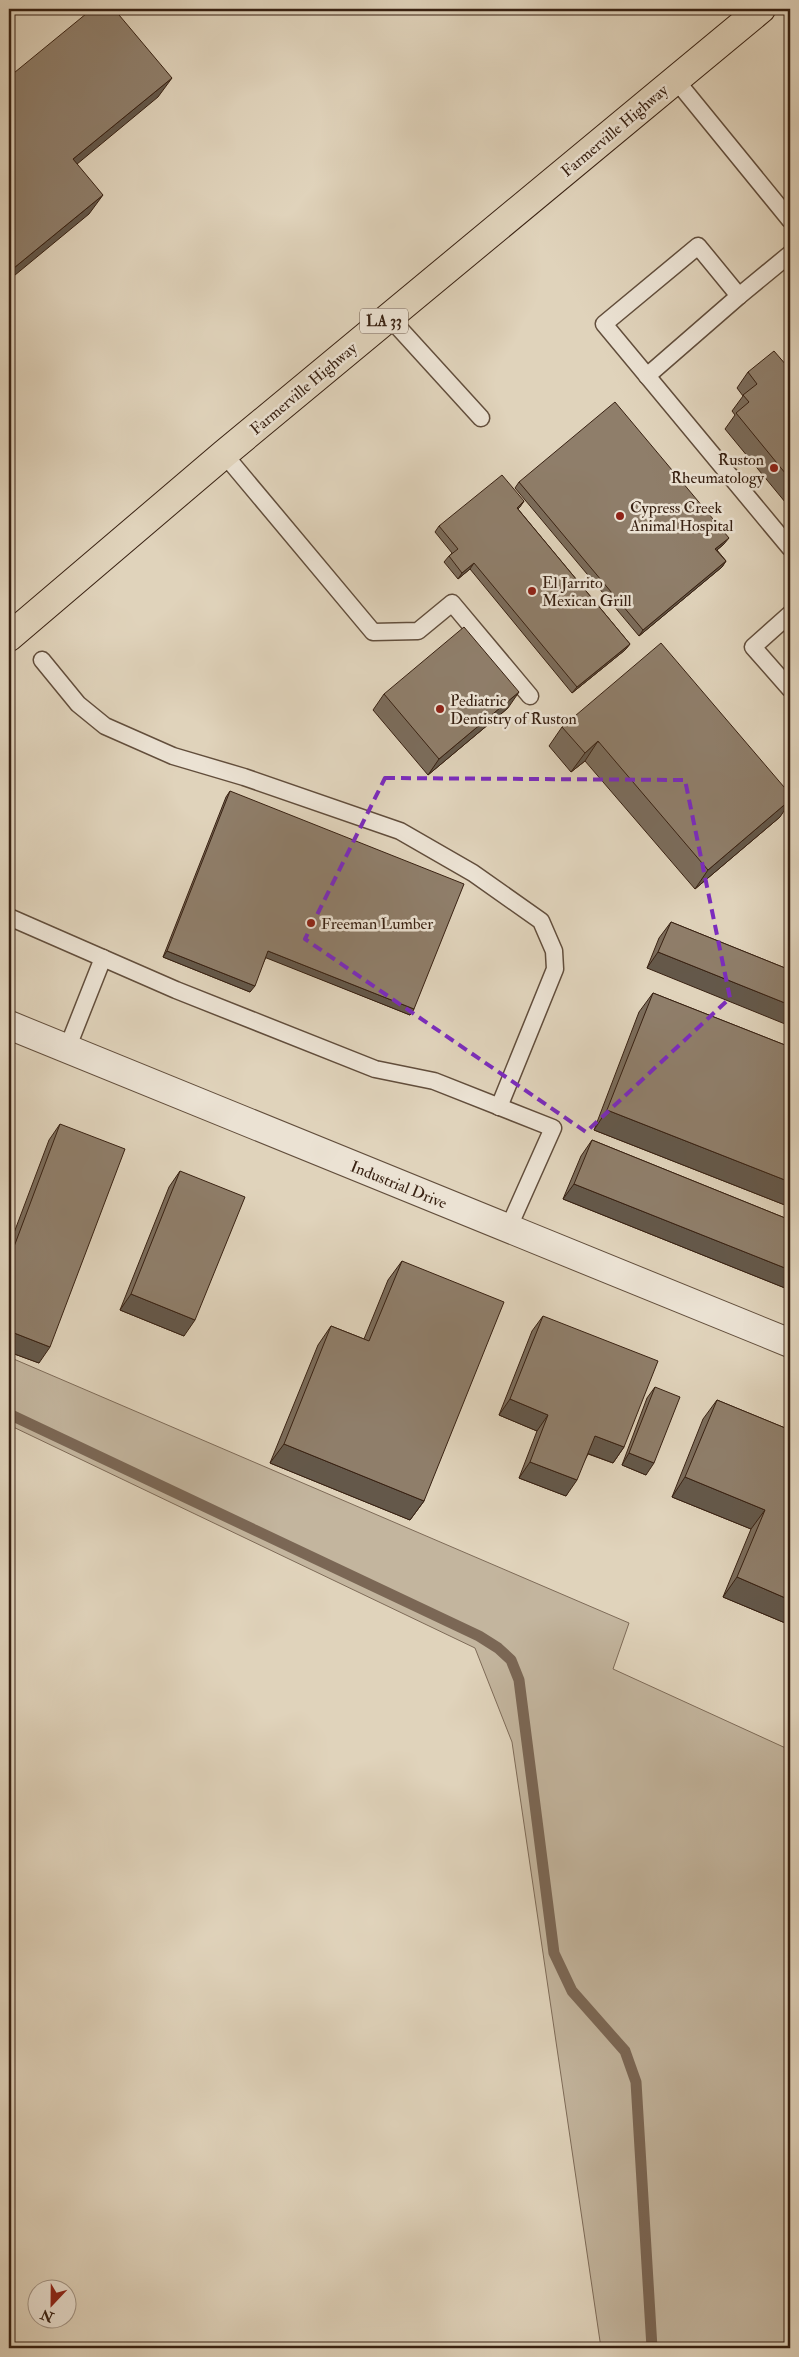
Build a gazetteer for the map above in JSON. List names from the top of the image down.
{
  "streets": {
    "main road": ["Farmerville Highway", "LA 33"],
    "street": ["Industrial Drive"]
  },
  "places": [
    "Ruston Rheumatology",
    "Cypress Creek Animal Hospital",
    "El Jarrito Mexican Grill",
    "Pediatric Dentistry of Ruston",
    "Freeman Lumber"
  ],
  "north": "bottom"
}
